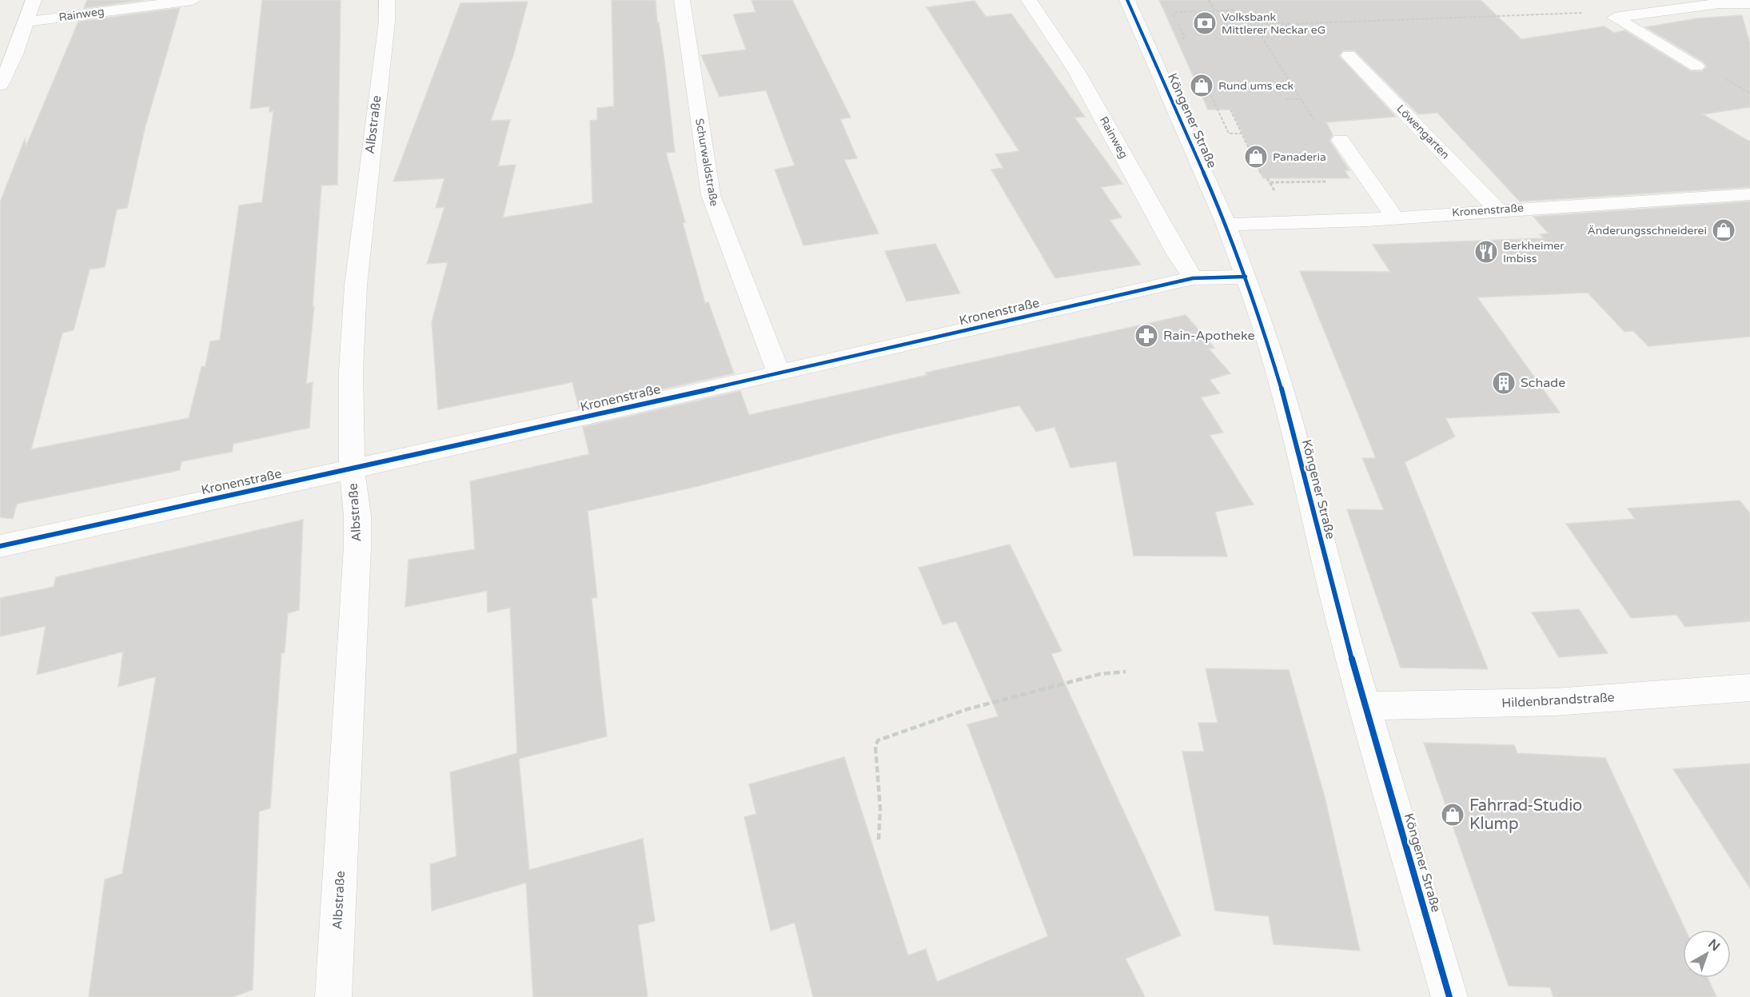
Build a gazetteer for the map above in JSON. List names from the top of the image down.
{
  "streets": {
    "street": [
      "Rainweg",
      "Köngener Straße",
      "Albstraße",
      "Löwengarten",
      "Schurwaldstraße",
      "Kronenstraße",
      "Hildenbrandstraße"
    ]
  },
  "crossings": [
    ["Rainweg", "Kronenstraße"],
    ["Köngener Straße", "Kronenstraße"],
    ["Köngener Straße", "Hildenbrandstraße"],
    ["Albstraße", "Kronenstraße"],
    ["Löwengarten", "Kronenstraße"],
    ["Schurwaldstraße", "Kronenstraße"]
  ],
  "places": {
    "bank": ["Volksbank Mittlerer Neckar eG"],
    "shop": [
      "Rund ums eck",
      "Panaderia",
      "Änderungsschneiderei",
      "Fahrrad-Studio Klump"
    ],
    "restaurant": ["Berkheimer Imbiss"],
    "pharmacy": ["Rain-Apotheke"],
    "building": ["Schade"]
  },
  "north": "top right"
}
